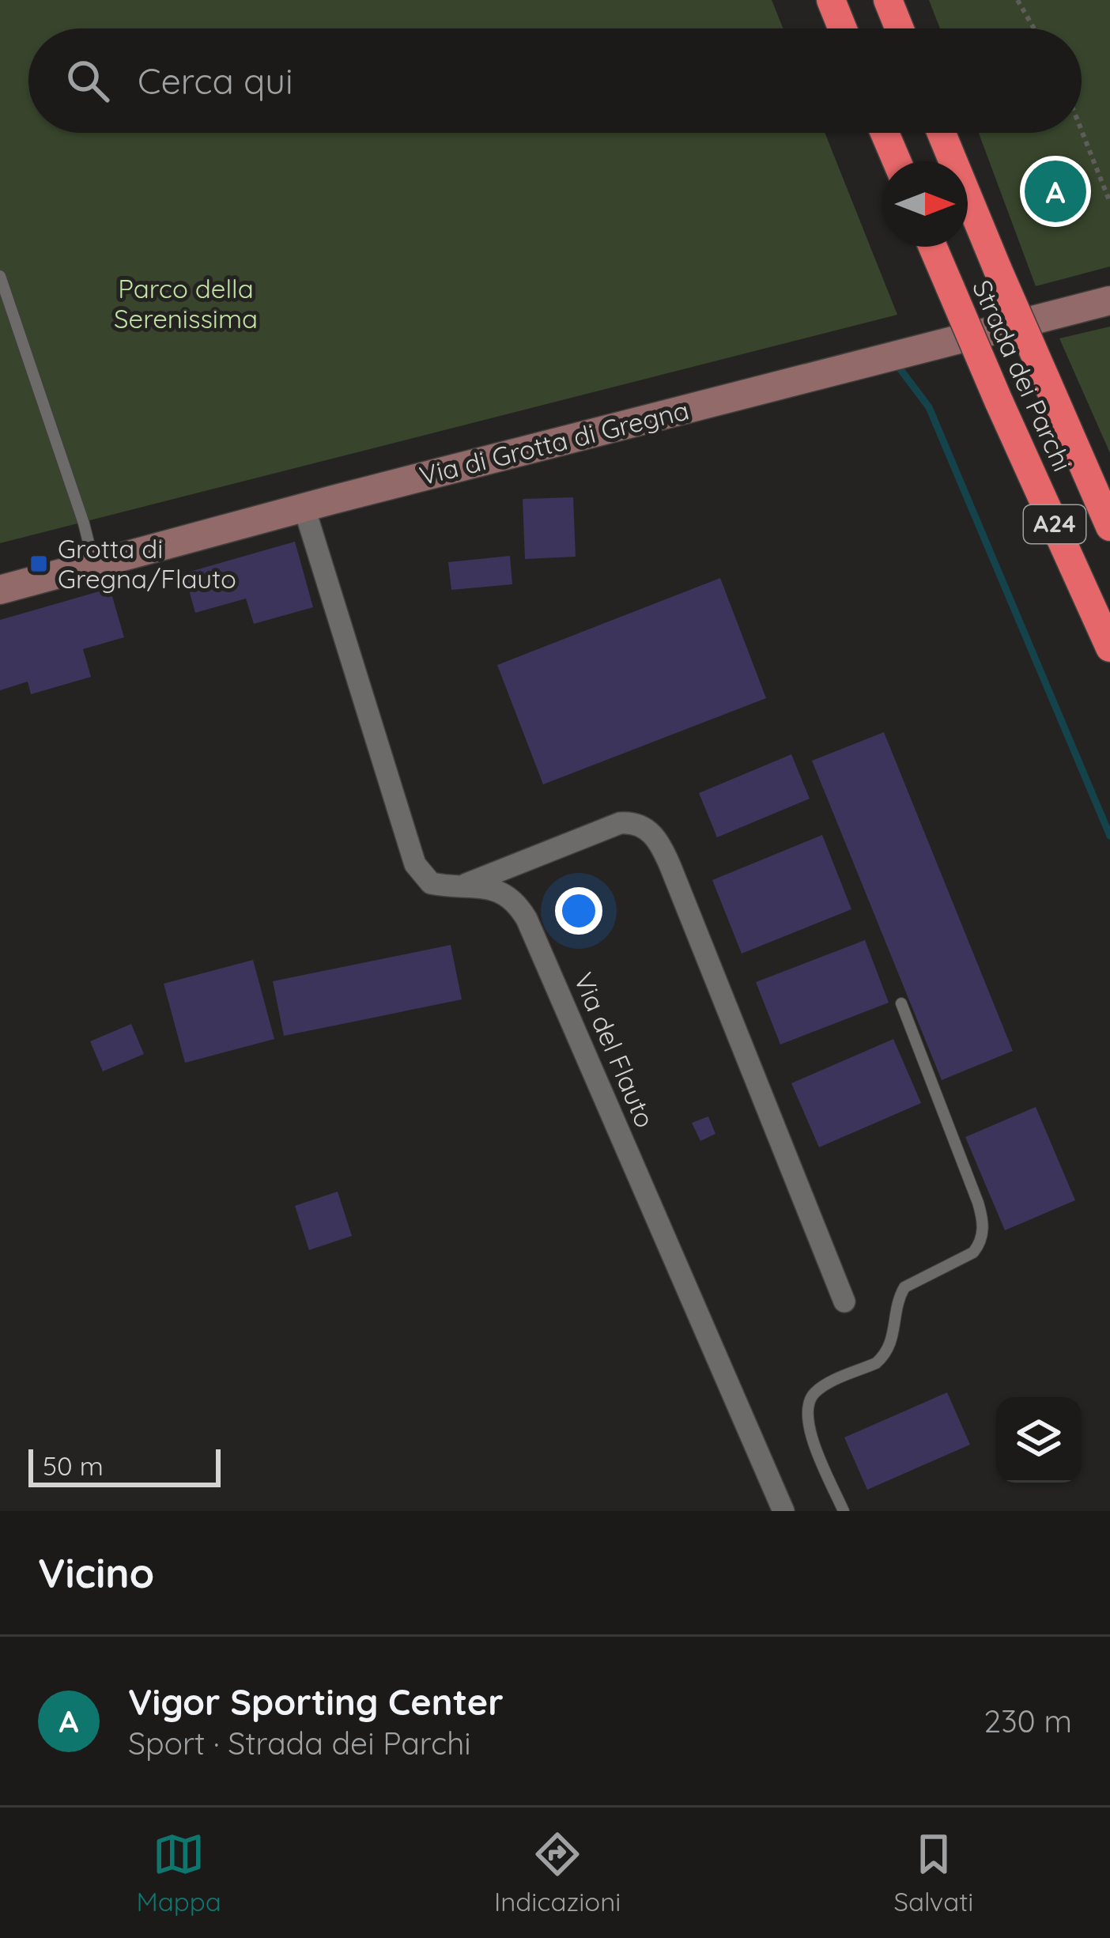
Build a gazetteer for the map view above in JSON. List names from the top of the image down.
{
  "streets": {
    "highway": ["Strada dei Parchi", "A24"],
    "street": ["Via di Grotta di Gregna", "Via del Flauto"]
  },
  "crossings": [
    ["Via di Grotta di Gregna", "Via del Flauto"]
  ],
  "parks": ["Parco della Serenissima"],
  "places": {
    "transit": ["Grotta di Gregna/Flauto"]
  },
  "scale_bar": "50 m",
  "north": "right",
  "page": {
    "search": "Cerca qui",
    "pins": "A",
    "scale": "50 m",
    "heading": "Vicino",
    "list": [
      {
        "mark": "A",
        "name": "Vigor Sporting Center",
        "note": "Sport · Strada dei Parchi",
        "value": "230 m"
      }
    ],
    "nav": ["Mappa", "Indicazioni", "Salvati"]
  }
}
